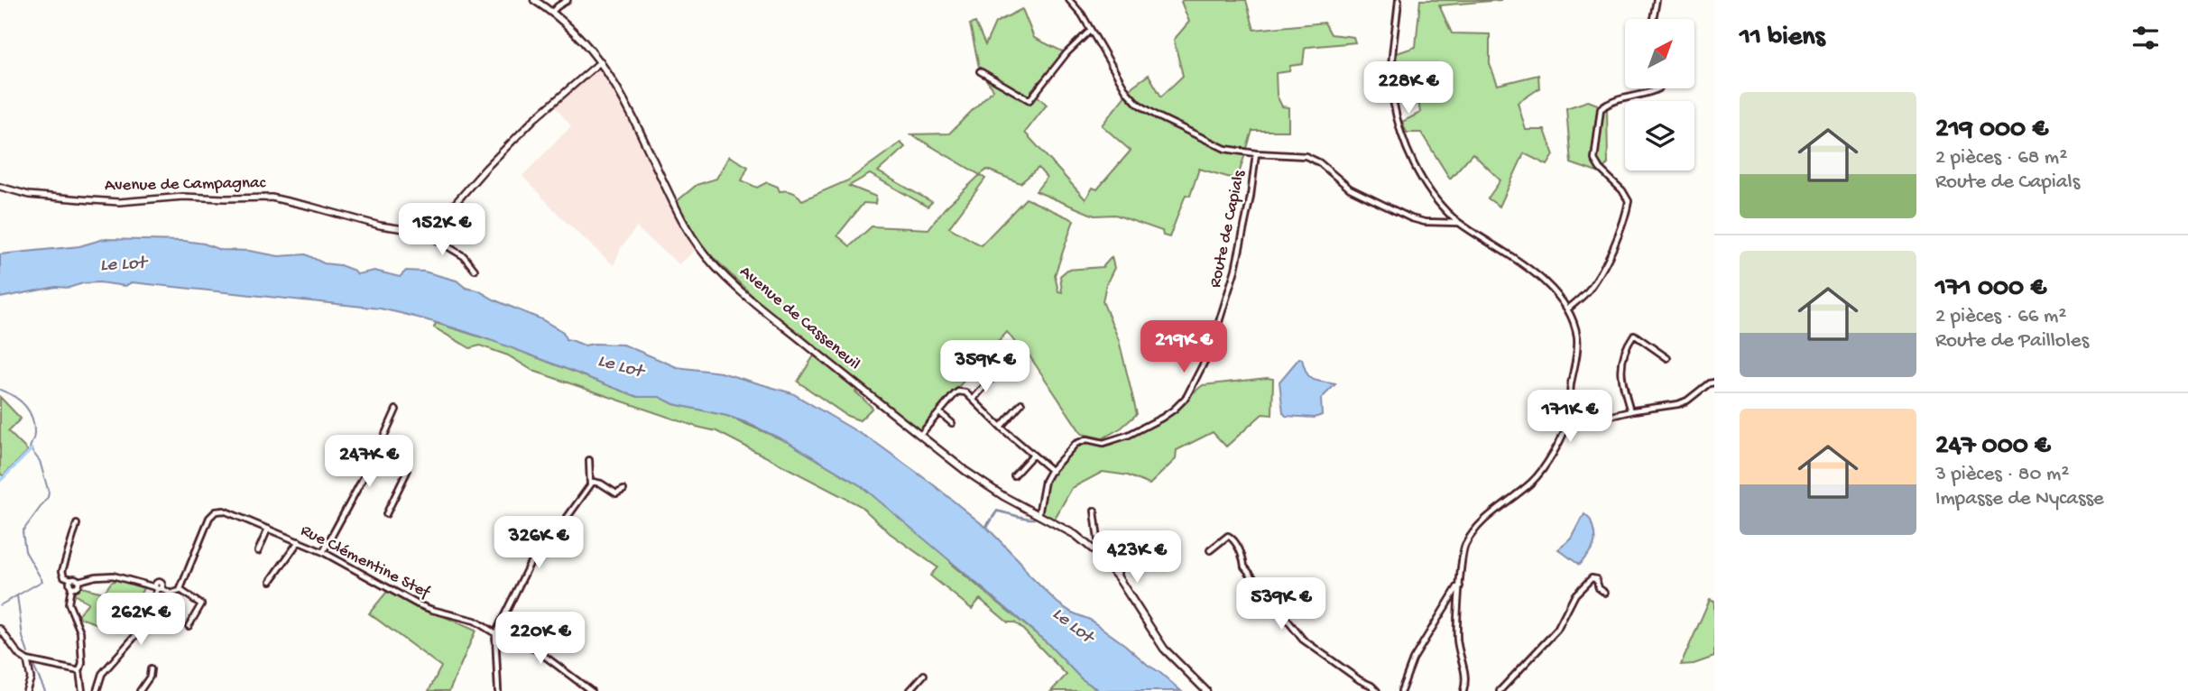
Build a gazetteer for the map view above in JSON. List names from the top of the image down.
{
  "streets": {
    "main road": ["Avenue de Casseneuil"],
    "street": ["Avenue de Campagnac", "Route de Capials", "Rue Clémentine Stef"]
  },
  "crossings": [
    ["Route de Capials", "Avenue de Casseneuil"]
  ],
  "water": ["Le Lot"],
  "north": "top right",
  "page": {
    "heading": "11 biens",
    "price": [
      "228K €",
      "152K €",
      "219K €",
      "359K €",
      "171K €",
      "247K €",
      "326K €",
      "423K €",
      "539K €",
      "262K €",
      "220K €"
    ],
    "list": [
      {
        "name": "219 000 €",
        "note": "2 pièces · 68 m² · Route de Capials"
      },
      {
        "name": "171 000 €",
        "note": "2 pièces · 66 m² · Route de Pailloles"
      },
      {
        "name": "247 000 €",
        "note": "3 pièces · 80 m² · Impasse de Nycasse"
      }
    ]
  }
}
